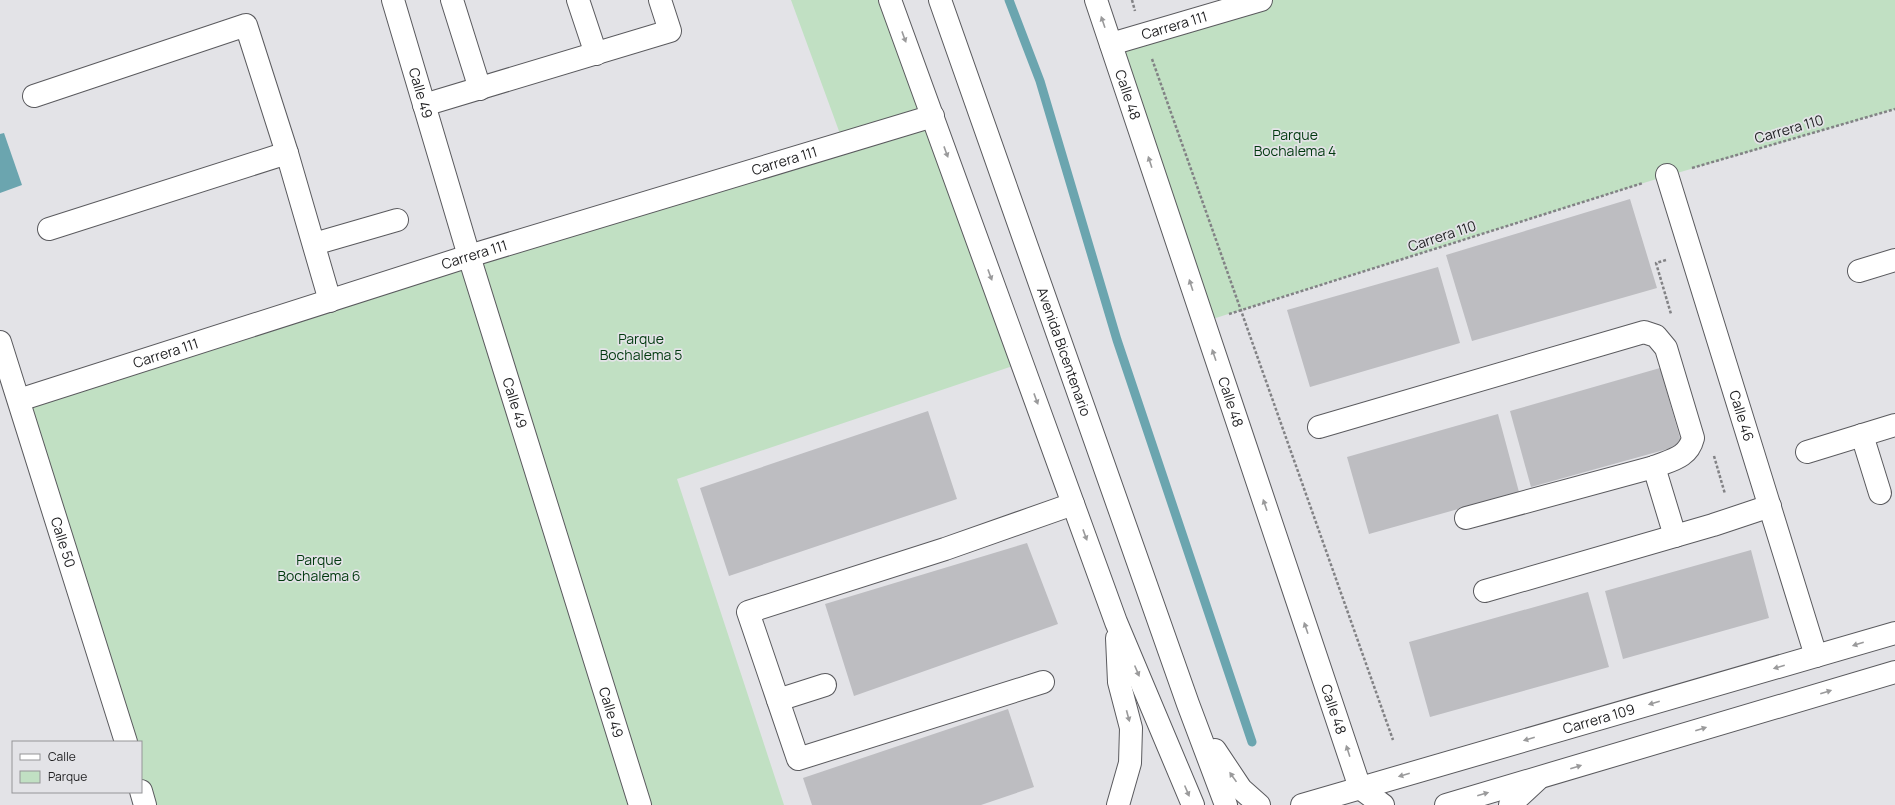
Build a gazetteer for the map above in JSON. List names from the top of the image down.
{
  "streets": {
    "street": [
      "Carrera 111",
      "Calle 49",
      "Calle 48",
      "Avenida Bicentenario",
      "Calle 46",
      "Calle 50",
      "Carrera 109"
    ],
    "path": ["Carrera 110"]
  },
  "crossings": [
    ["Carrera 111", "Calle 49"],
    ["Carrera 111", "Calle 48"],
    ["Carrera 111", "Calle 50"],
    ["Calle 48", "Carrera 109"],
    ["Carrera 110", "Calle 46"],
    ["Calle 46", "Carrera 109"]
  ],
  "parks": ["Parque Bochalema 4", "Parque Bochalema 5", "Parque Bochalema 6"],
  "legend": ["Calle", "Parque"]
}
